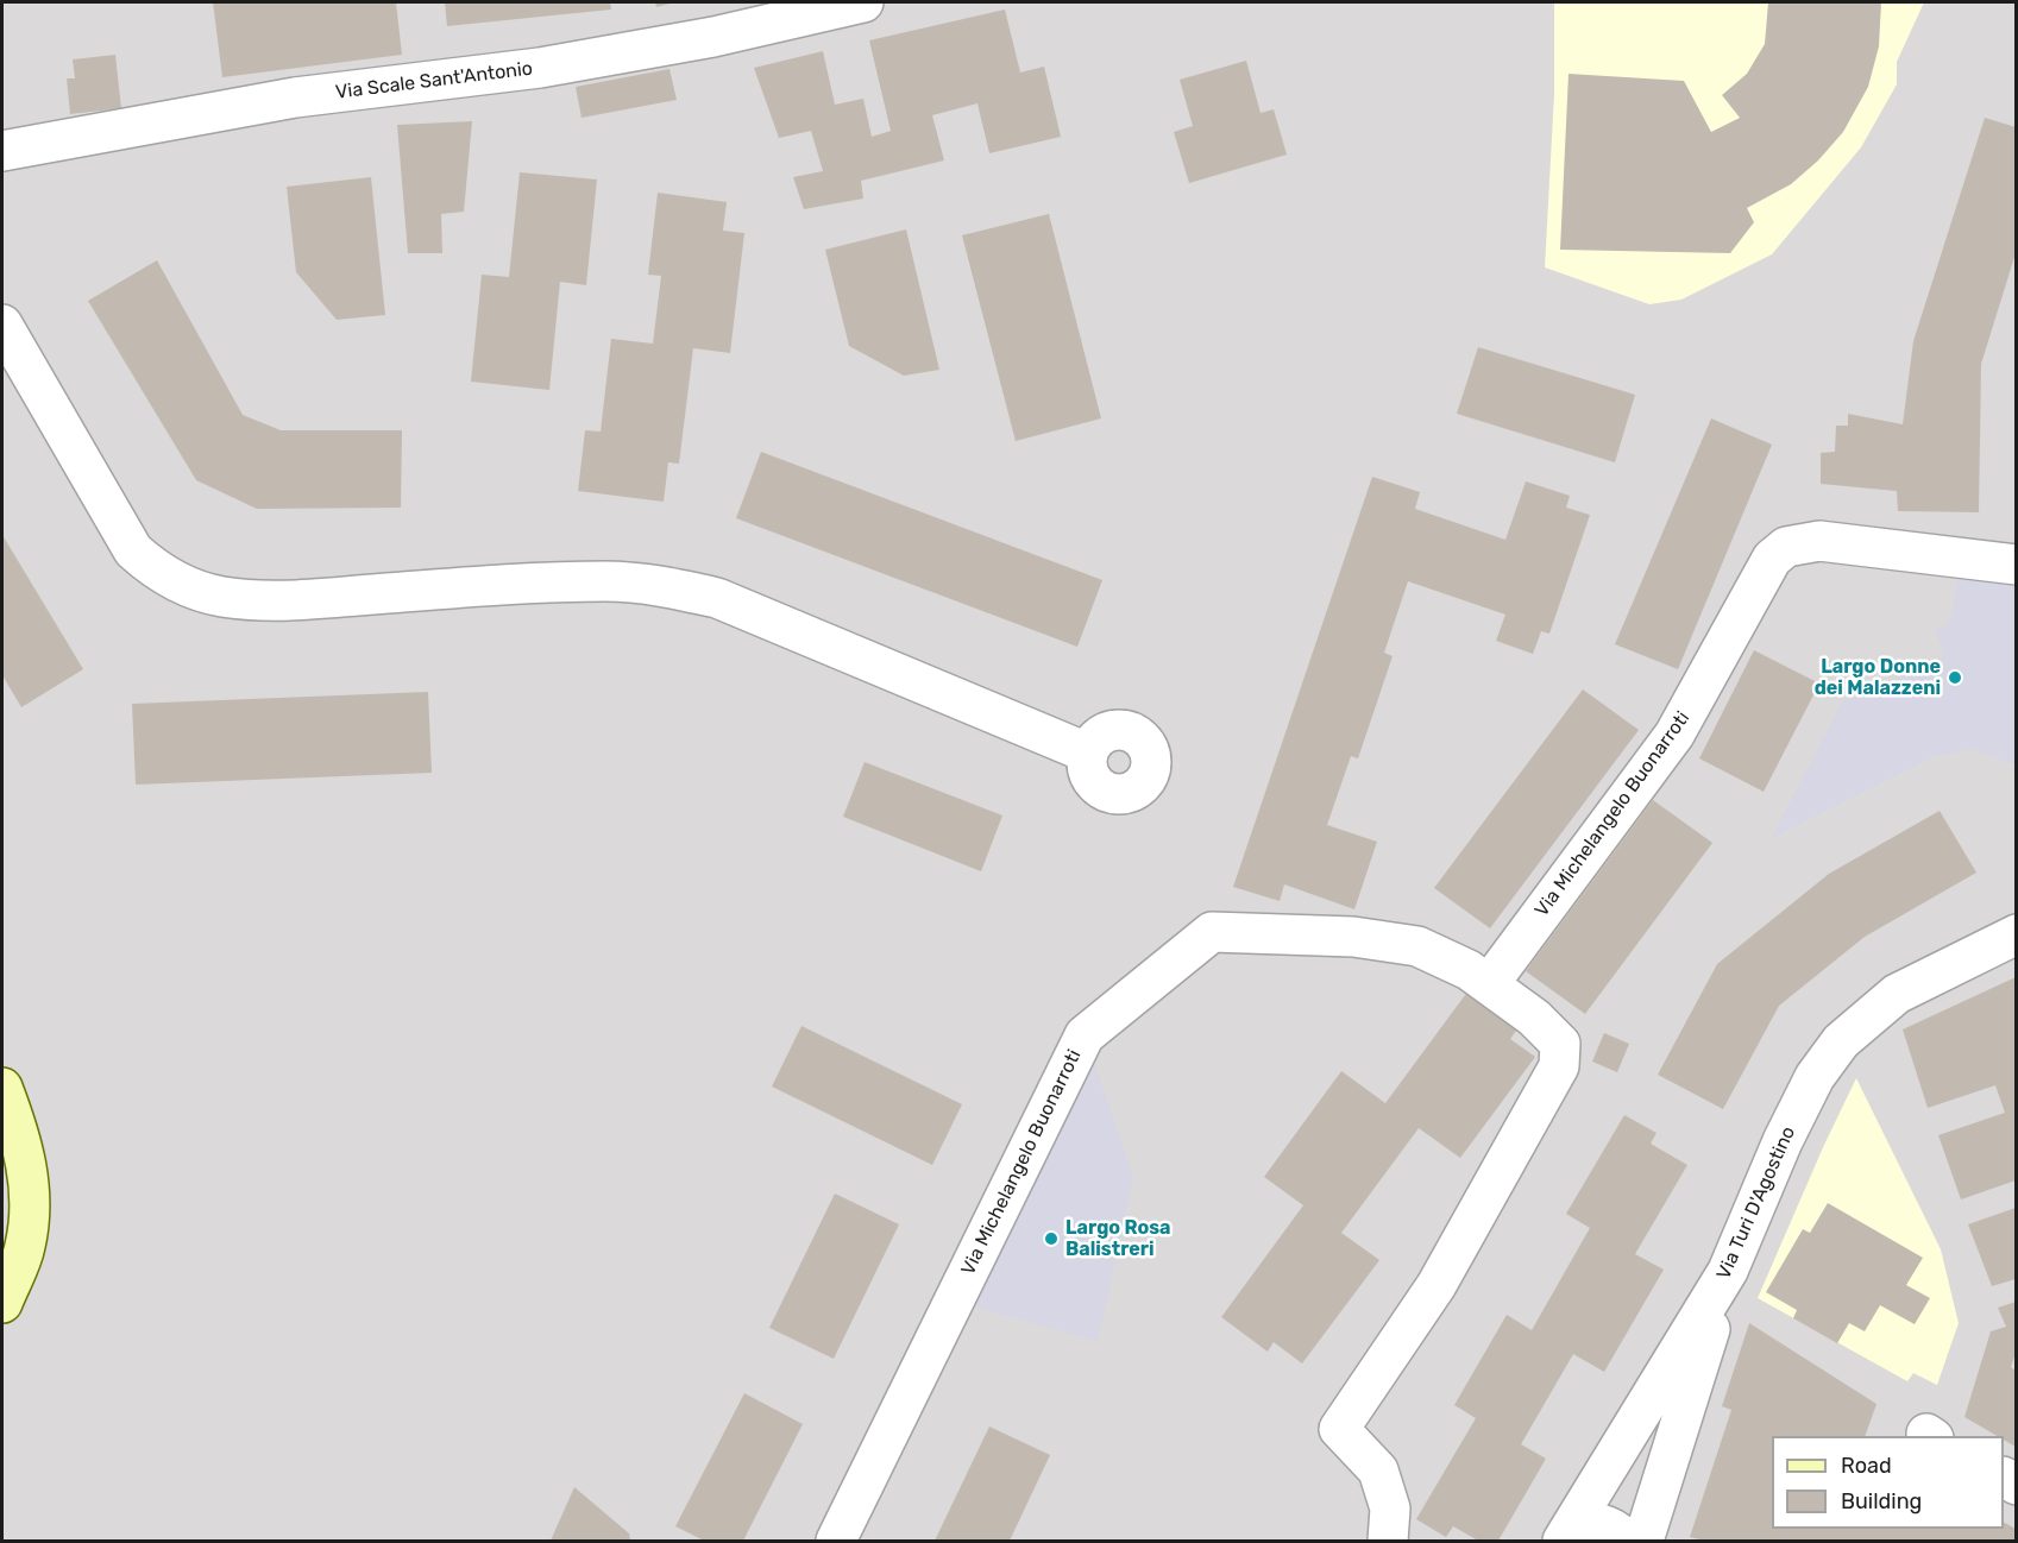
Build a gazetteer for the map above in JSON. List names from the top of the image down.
{
  "streets": {
    "street": ["Via Scale Sant'Antonio", "Via Michelangelo Buonarroti", "Via Turi D'Agostino"]
  },
  "places": ["Largo Donne dei Malazzeni", "Largo Rosa Balistreri"],
  "legend": ["Road", "Building"]
}
